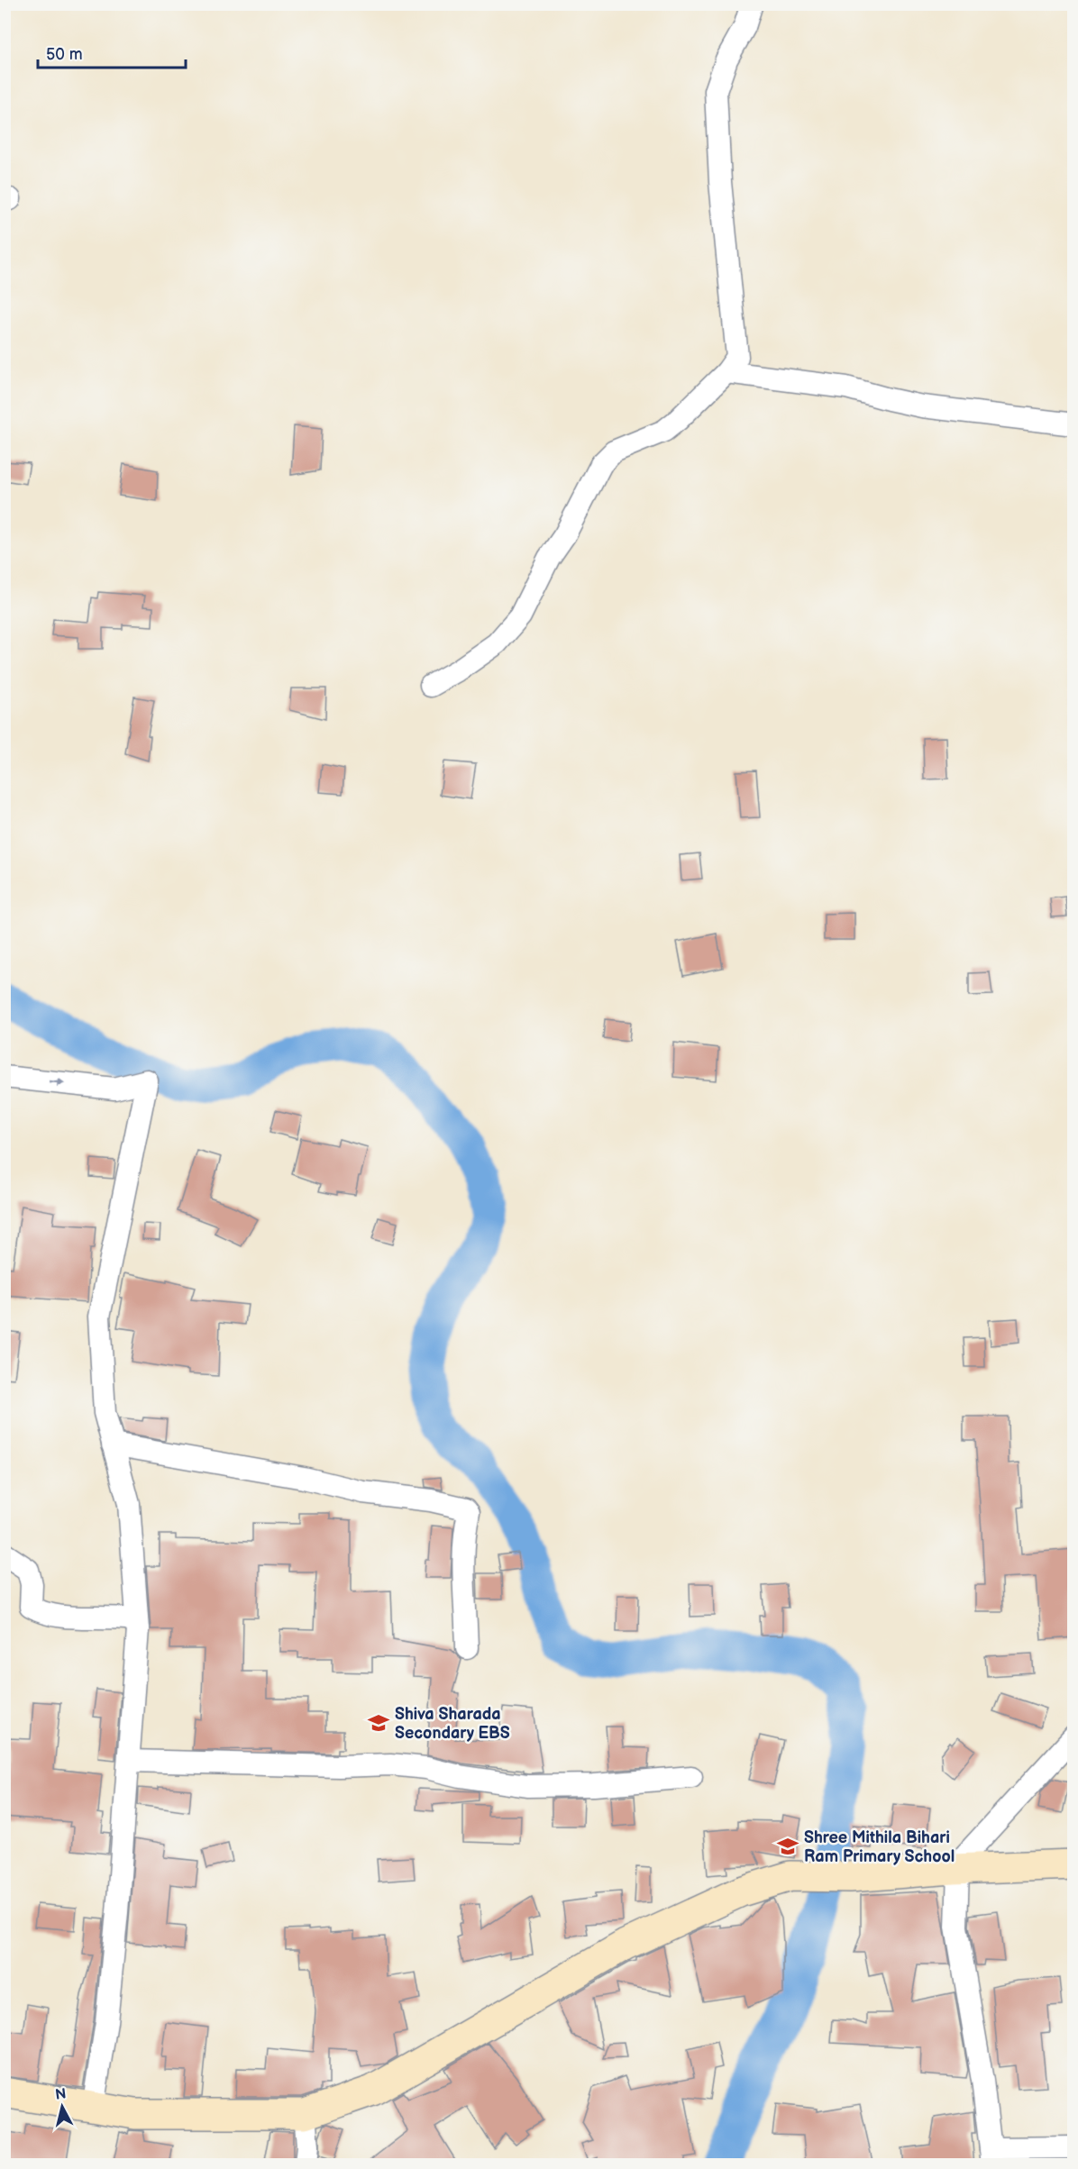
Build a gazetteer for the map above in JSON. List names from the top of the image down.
{
  "places": {
    "school or university": ["Shiva Sharada Secondary EBS", "Shree Mithila Bihari Ram Primary School"]
  },
  "scale_bar": "50 m",
  "north": "top"
}
